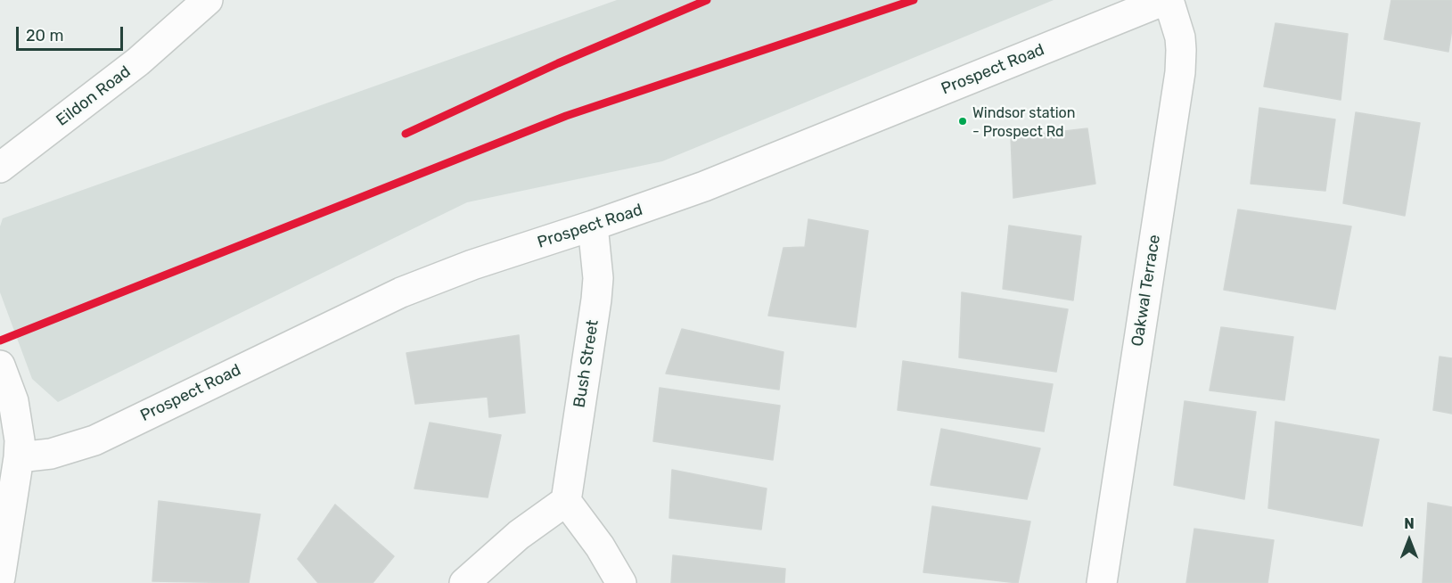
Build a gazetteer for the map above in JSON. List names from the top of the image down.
{
  "streets": {
    "street": [
      "Prospect Road",
      "Eildon Road",
      "Oakwal Terrace",
      "Bush Street"
    ]
  },
  "crossings": [
    ["Prospect Road", "Oakwal Terrace"],
    ["Prospect Road", "Bush Street"]
  ],
  "places": ["Windsor station - Prospect Rd"],
  "scale_bar": "20 m",
  "north": "top"
}
